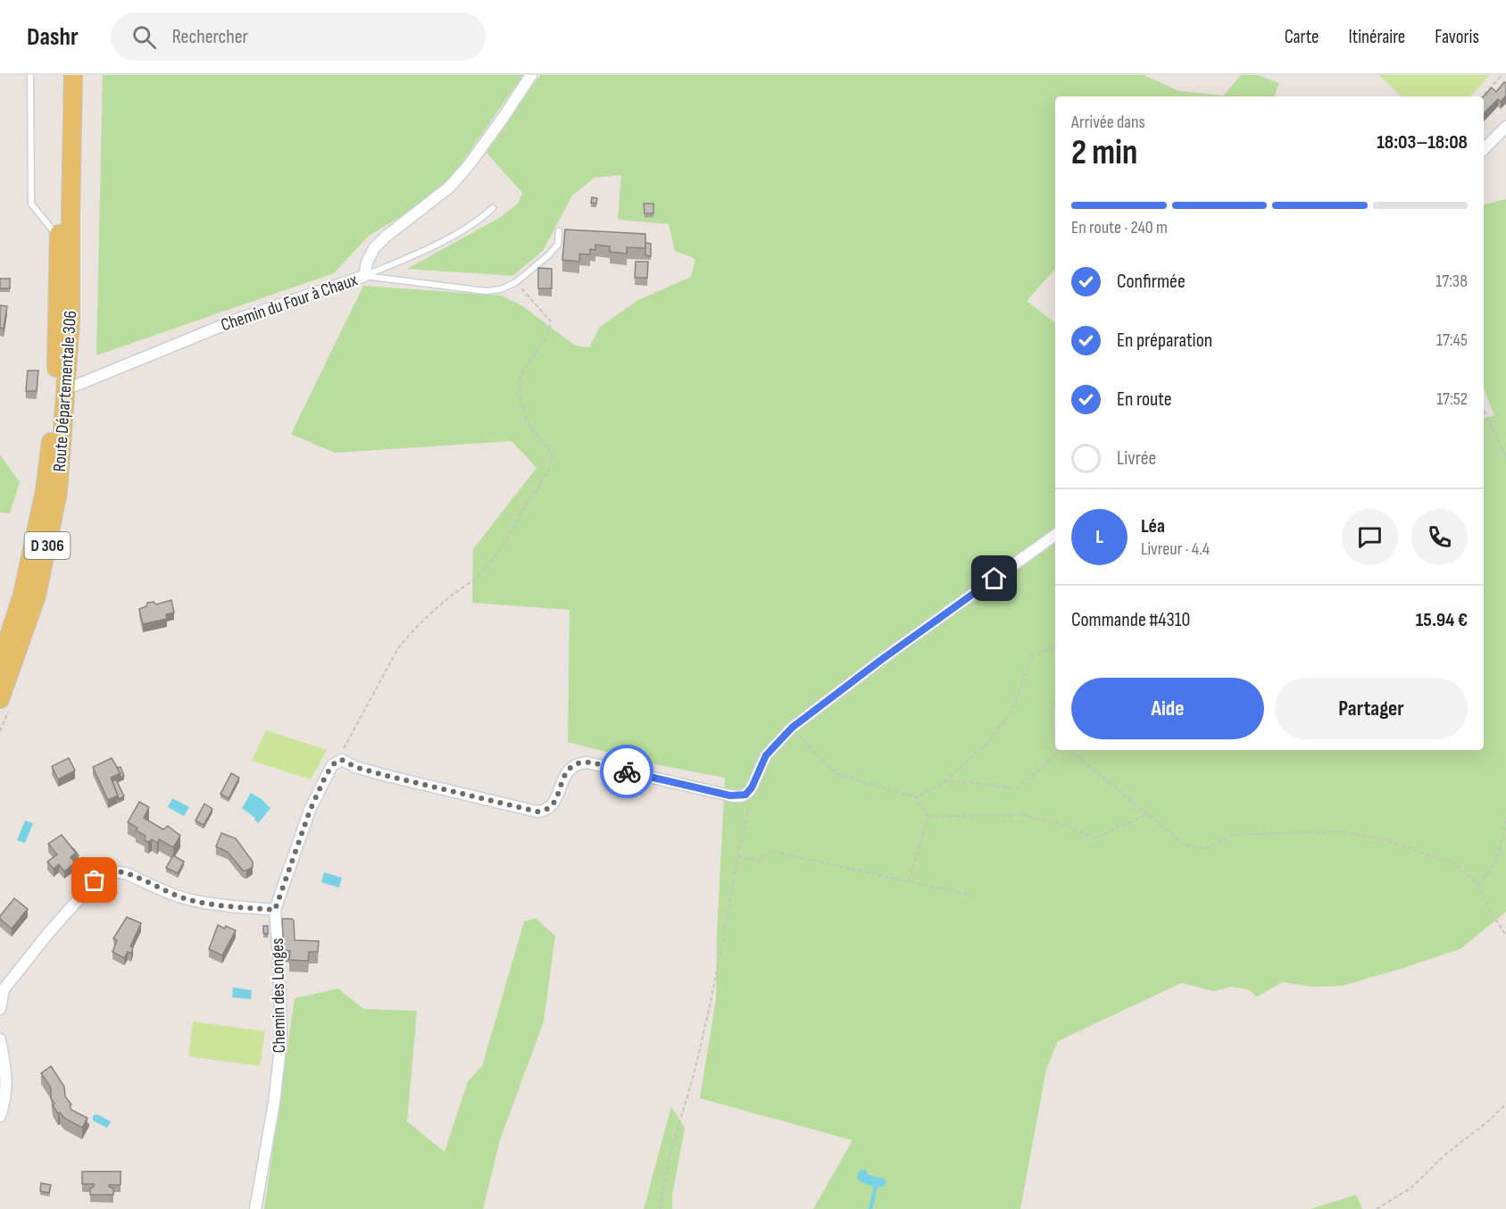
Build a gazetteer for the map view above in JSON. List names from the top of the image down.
{
  "streets": {
    "main road": ["Route Départementale 306", "D 306"],
    "street": ["Chemin du Four à Chaux", "Chemin des Longes"]
  },
  "crossings": [
    ["Chemin du Four à Chaux", "Route Départementale 306"]
  ],
  "page": {
    "header": "Dashr",
    "search": "Rechercher",
    "nav": ["Carte", "Itinéraire", "Favoris"],
    "heading": ["2 min", "Arrivée dans", "18:03–18:08"],
    "panel": [
      "Léa",
      "Livreur · 4.4",
      "Commande #4310",
      "15.94 €"
    ],
    "bar": "En route · 240 m",
    "list": [
      ["Confirmée", "17:38"],
      ["En préparation", "17:45"],
      ["En route", "17:52"],
      "Livrée"
    ],
    "round": "L",
    "buttons": ["Aide", "Partager"]
  }
}
